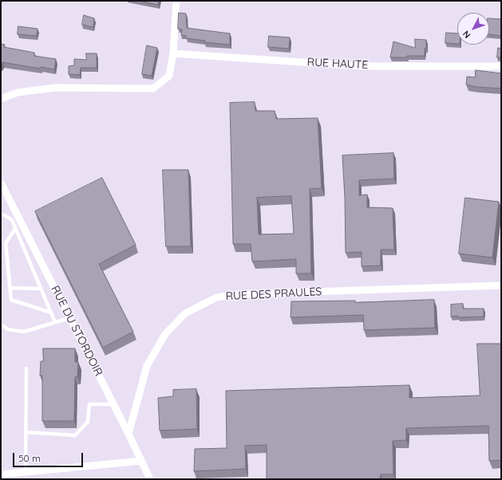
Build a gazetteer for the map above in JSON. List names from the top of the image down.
{
  "streets": {
    "street": ["RUE HAUTE", "RUE DES PRAULES", "RUE DU STORDOIR"]
  },
  "crossings": [
    ["RUE DES PRAULES", "RUE DU STORDOIR"]
  ],
  "scale_bar": "50 m",
  "north": "bottom left"
}
